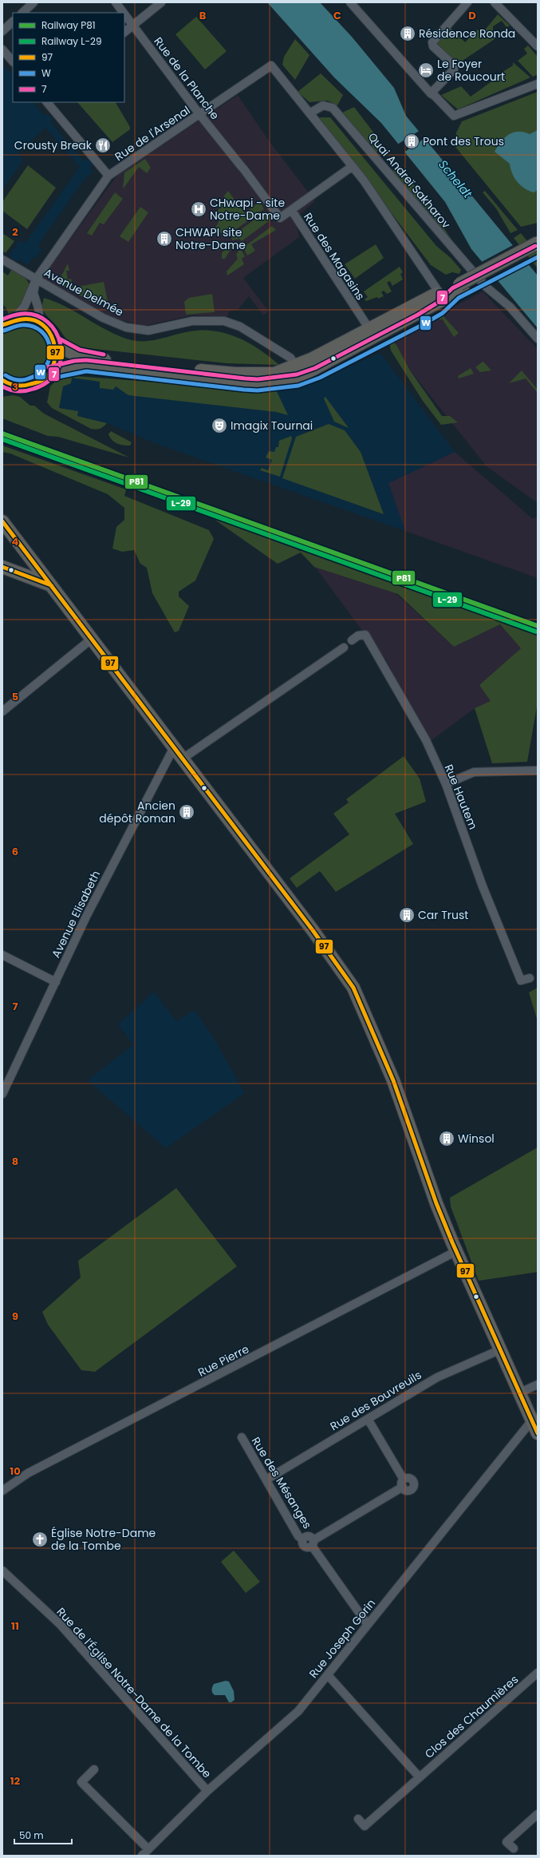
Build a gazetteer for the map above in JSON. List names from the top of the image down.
{
  "streets": {
    "street": [
      "Rue de la Planche",
      "Rue de l'Arsenal",
      "Quai Andreï Sakharov",
      "Rue des Magasins",
      "Avenue Delmée",
      "Rue Hautem",
      "Avenue Elisabeth",
      "Rue Pierre",
      "Rue des Bouvreuils",
      "Rue des Mésanges",
      "Rue Joseph Gorin",
      "Rue de l’Église Notre-Dame de la Tombe",
      "Clos des Chaumières"
    ]
  },
  "crossings": [
    ["Rue de la Planche", "Rue de l'Arsenal"],
    ["Rue de la Planche", "Rue des Magasins"],
    ["Rue de l'Arsenal", "Quai Andreï Sakharov"],
    ["Rue des Bouvreuils", "Rue des Mésanges"],
    ["Rue Joseph Gorin", "Rue de l’Église Notre-Dame de la Tombe"]
  ],
  "water": ["Scheldt"],
  "places": {
    "building": [
      "Résidence Ronda",
      "Pont des Trous",
      "CHWAPI site Notre-Dame",
      "Ancien dépôt Roman",
      "Car Trust",
      "Winsol"
    ],
    "hotel": ["Le Foyer de Roucourt"],
    "restaurant": ["Crousty Break"],
    "hospital": ["CHwapi - site Notre-Dame"],
    "theatre": ["Imagix Tournai"],
    "church": ["Église Notre-Dame de la Tombe"]
  },
  "lines": [
    "transit line 7",
    "transit line W",
    "transit line 97",
    "rail line P81",
    "rail line L-29"
  ],
  "legend": [
    "Railway P81",
    "Railway L-29",
    "97",
    "W",
    "7"
  ],
  "scale_bar": "50 m",
  "grid": {
    "columns": ["B", "C", "D"],
    "rows": [
      "2",
      "3",
      "4",
      "5",
      "6",
      "7",
      "8",
      "9",
      "10",
      "11",
      "12"
    ]
  }
}
